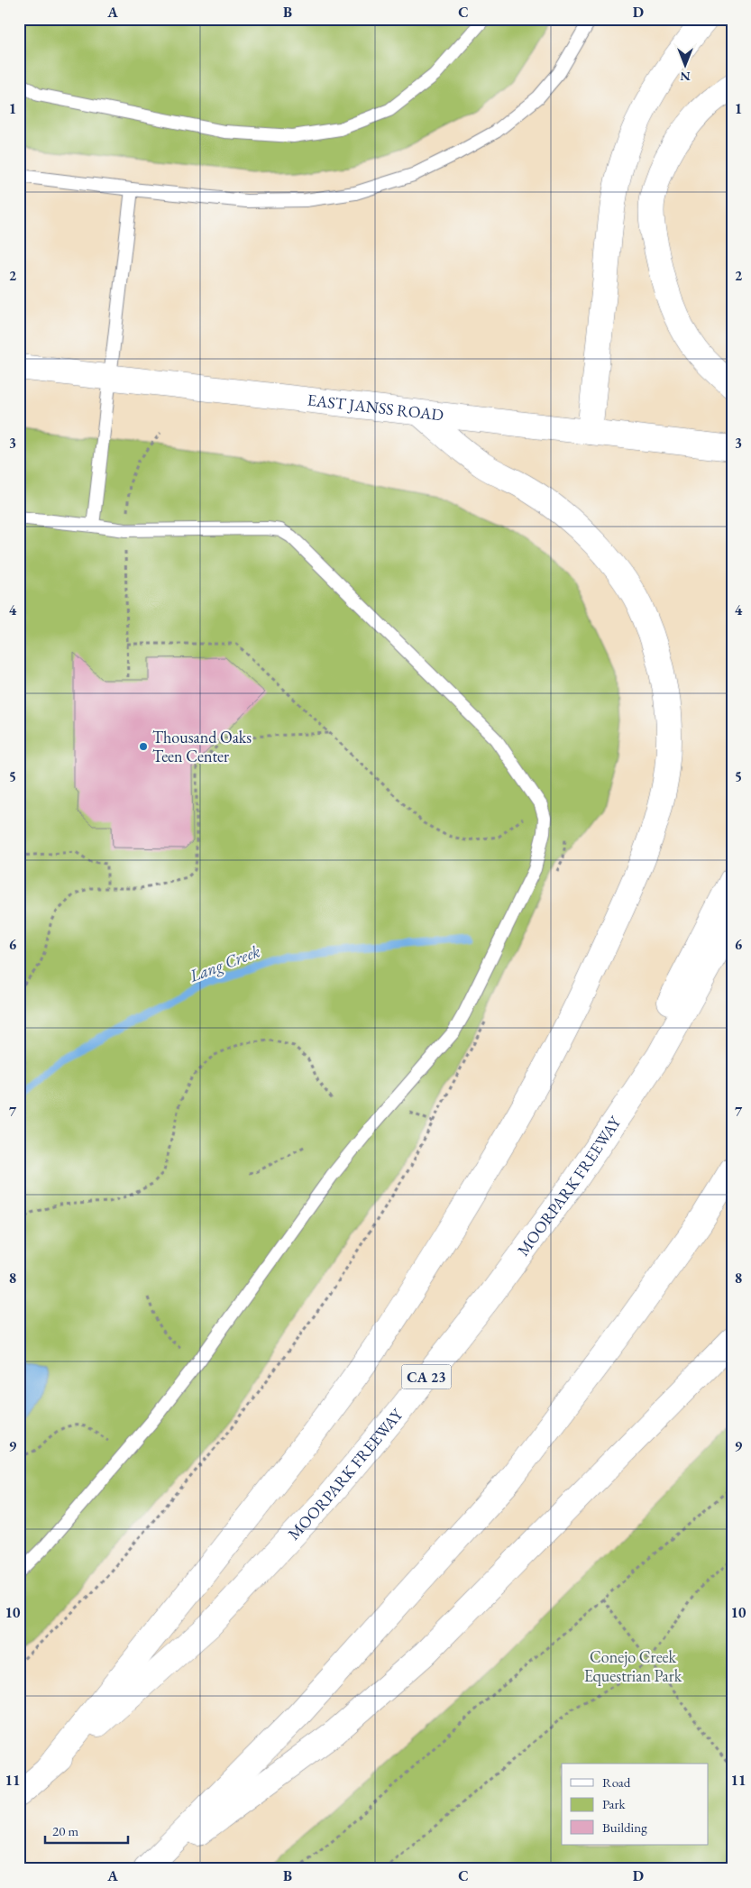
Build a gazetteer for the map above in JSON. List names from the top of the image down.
{
  "streets": {
    "main road": ["EAST JANSS ROAD", "MOORPARK FREEWAY", "CA 23"]
  },
  "water": ["Lang Creek"],
  "parks": ["Conejo Creek Equestrian Park"],
  "places": ["Thousand Oaks Teen Center"],
  "legend": ["Road", "Park", "Building"],
  "scale_bar": "20 m",
  "north": "bottom",
  "grid": {
    "columns": [
      "A",
      "B",
      "C",
      "D"
    ],
    "rows": [
      "1",
      "2",
      "3",
      "4",
      "5",
      "6",
      "7",
      "8",
      "9",
      "10",
      "11"
    ]
  }
}
